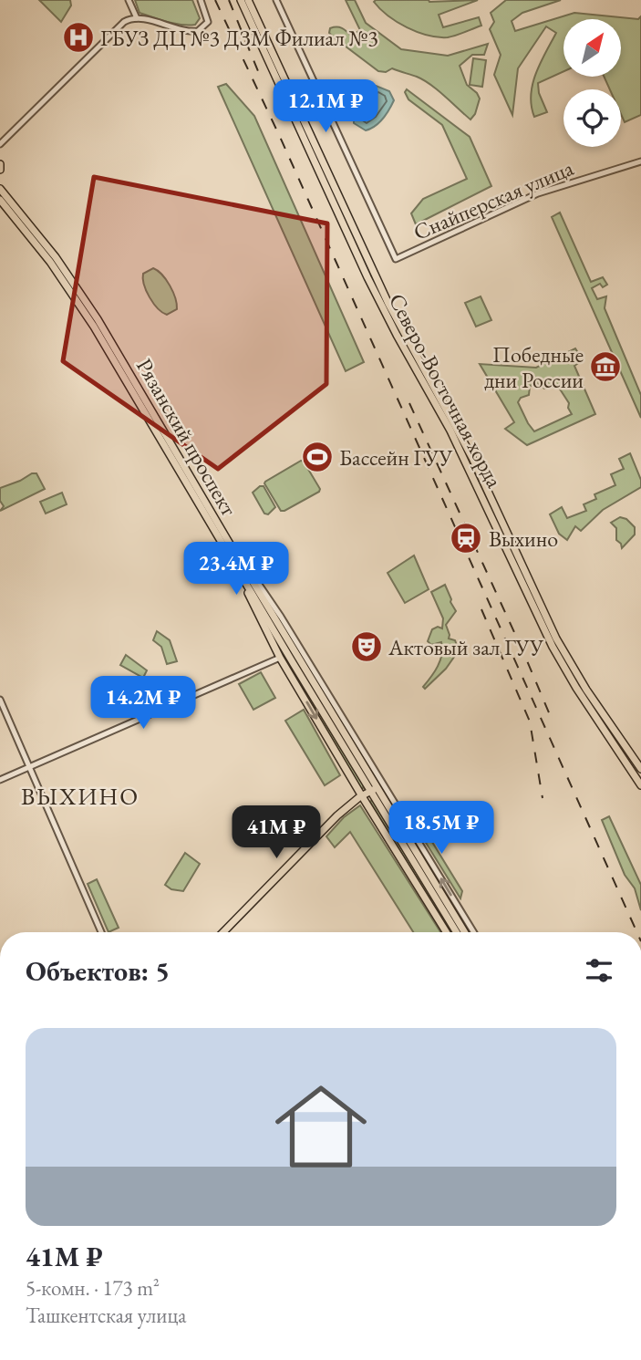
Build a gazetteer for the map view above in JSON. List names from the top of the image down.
{
  "streets": {
    "main road": ["Северо-Восточная хорда", "Рязанский проспект"],
    "street": ["Снайперская улица"]
  },
  "districts": ["ВЫХИНО"],
  "places": {
    "hospital": ["ГБУЗ ДЦ №3 ДЗМ Филиал №3"],
    "museum": ["Победные дни России"],
    "sports": ["Бассейн ГУУ"],
    "station": ["Выхино"],
    "theatre": ["Актовый зал ГУУ"]
  },
  "north": "top right",
  "page": {
    "price": [
      "12.1M ₽",
      "23.4M ₽",
      "14.2M ₽",
      "18.5M ₽",
      "41M ₽"
    ],
    "heading": "Объектов: 5",
    "list": [
      {
        "name": "41M ₽",
        "note": "5-комн. · 173 m² · Ташкентская улица"
      }
    ]
  }
}
